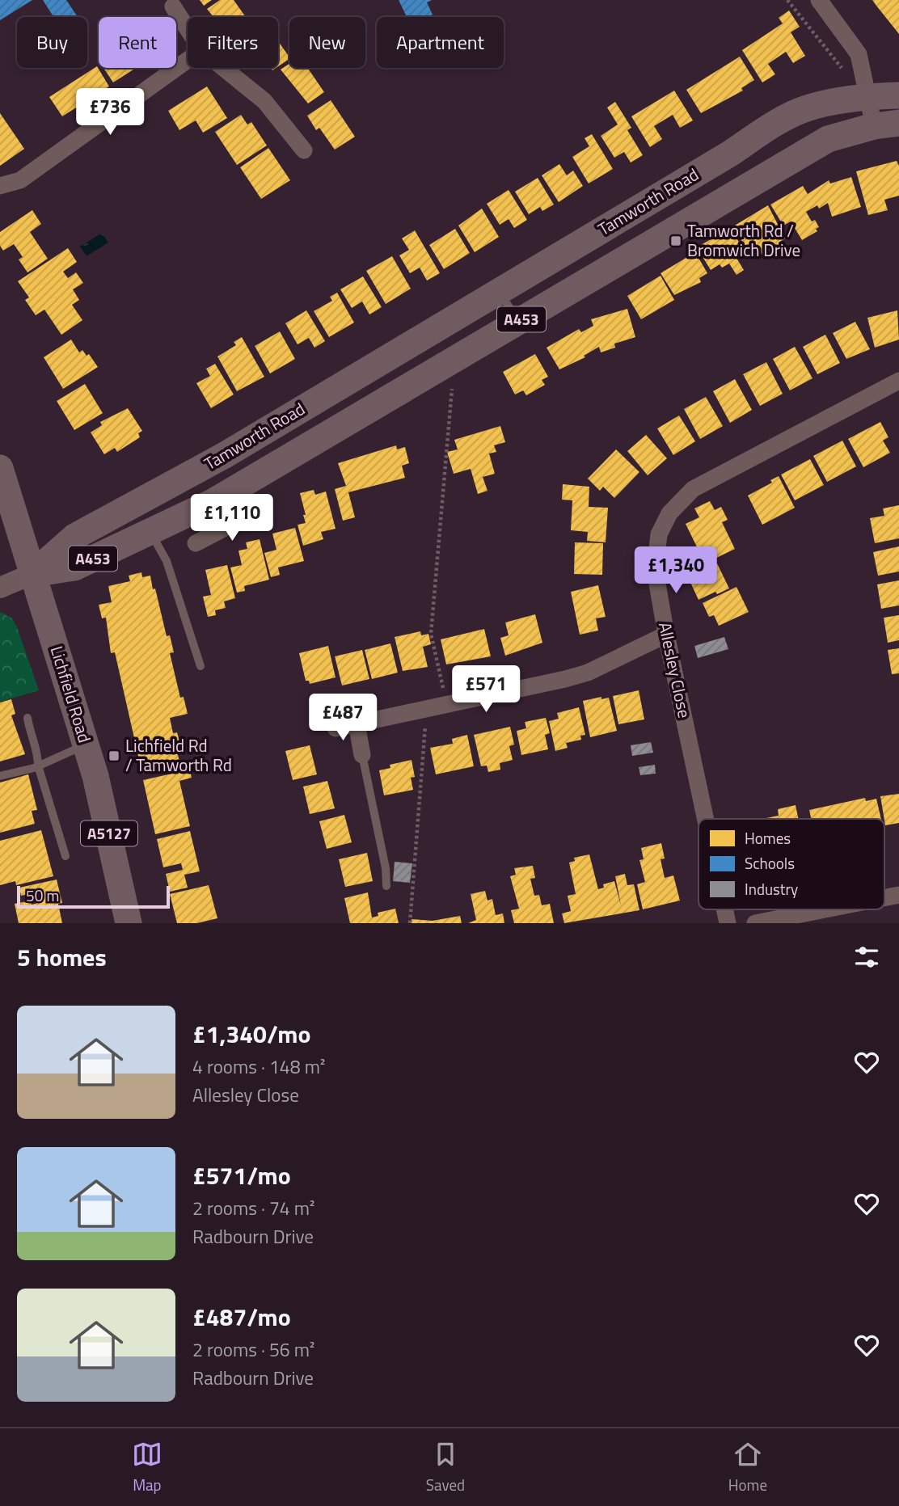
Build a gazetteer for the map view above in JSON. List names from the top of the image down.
{
  "streets": {
    "main road": [
      "Tamworth Road",
      "A453",
      "Lichfield Road",
      "A5127"
    ],
    "street": ["Allesley Close"]
  },
  "crossings": [
    ["Tamworth Road", "Lichfield Road"]
  ],
  "places": {
    "transit": ["Tamworth Rd / Bromwich Drive", "Lichfield Rd / Tamworth Rd"]
  },
  "legend": ["Homes", "Schools", "Industry"],
  "scale_bar": "50 m",
  "page": {
    "chip": [
      "Buy",
      "Rent",
      "Filters",
      "New",
      "Apartment"
    ],
    "price": [
      "£736",
      "£1,110",
      "£1,340",
      "£571",
      "£487"
    ],
    "scale": "50 m",
    "heading": "5 homes",
    "list": [
      {
        "name": "£1,340/mo",
        "note": "4 rooms · 148 m² · Allesley Close"
      },
      {
        "name": "£571/mo",
        "note": "2 rooms · 74 m² · Radbourn Drive"
      },
      {
        "name": "£487/mo",
        "note": "2 rooms · 56 m² · Radbourn Drive"
      }
    ],
    "tabs": ["Map", "Saved", "Home"]
  }
}
